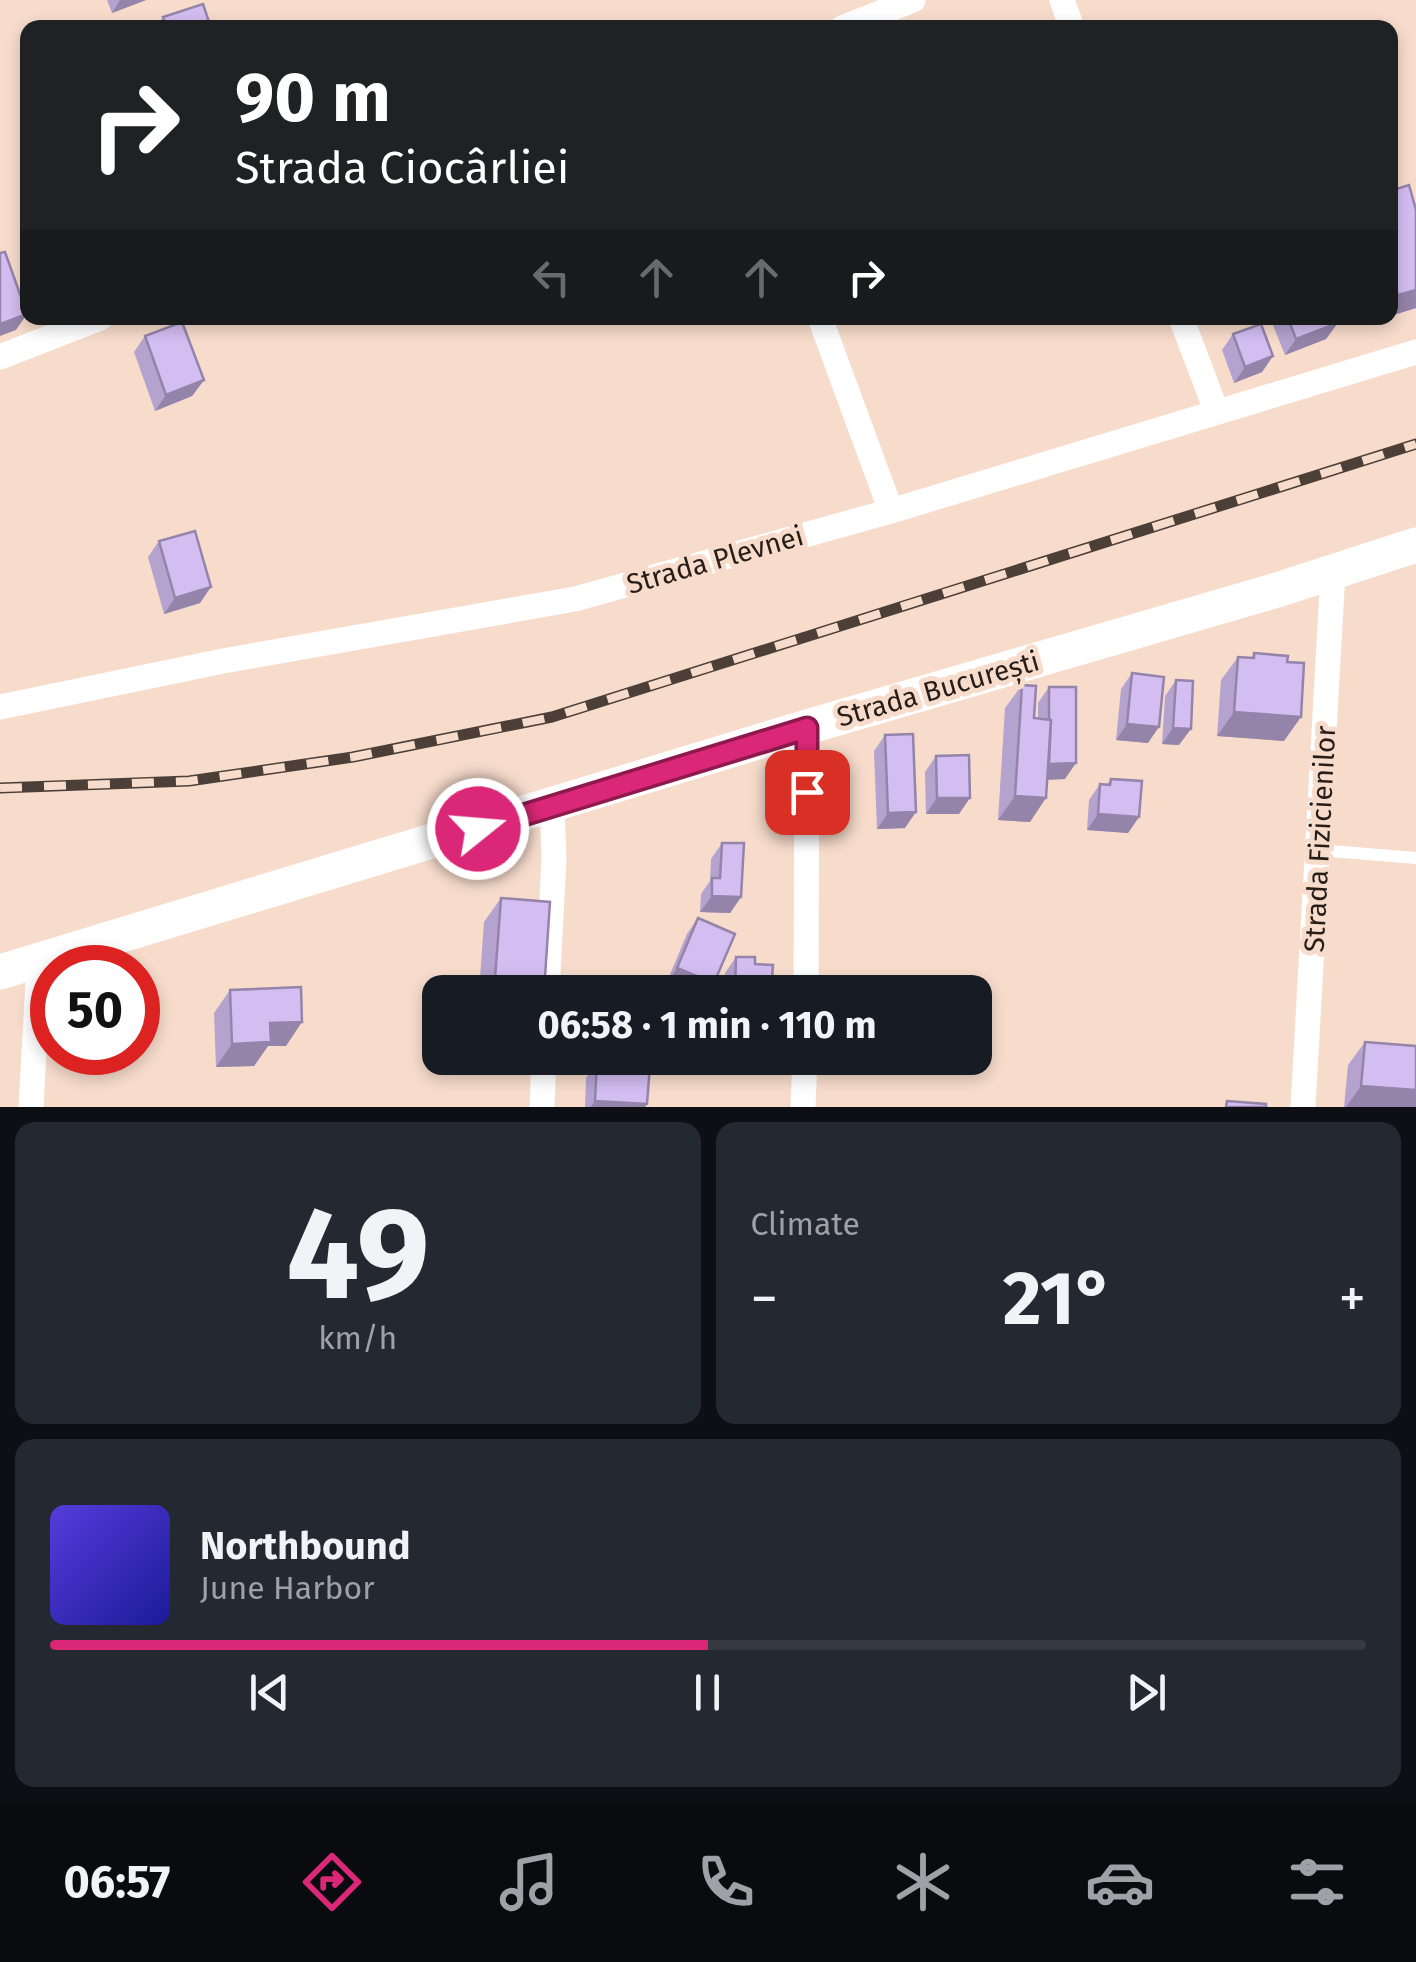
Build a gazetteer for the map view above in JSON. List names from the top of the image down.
{
  "streets": {
    "main road": ["Strada București"],
    "street": ["Strada Plevnei", "Strada Fizicienilor"]
  },
  "crossings": [
    ["Strada București", "Strada Fizicienilor"]
  ],
  "page": {
    "turn": ["90 m", "Strada Ciocârliei"],
    "limit": "50",
    "trip": "06:58 · 1 min · 110 m",
    "tile": [
      ["49", "km/h"],
      "Climate"
    ],
    "heat": ["−", "21°", "+"],
    "song": ["Northbound", "June Harbor"],
    "tabs": "06:57"
  }
}
